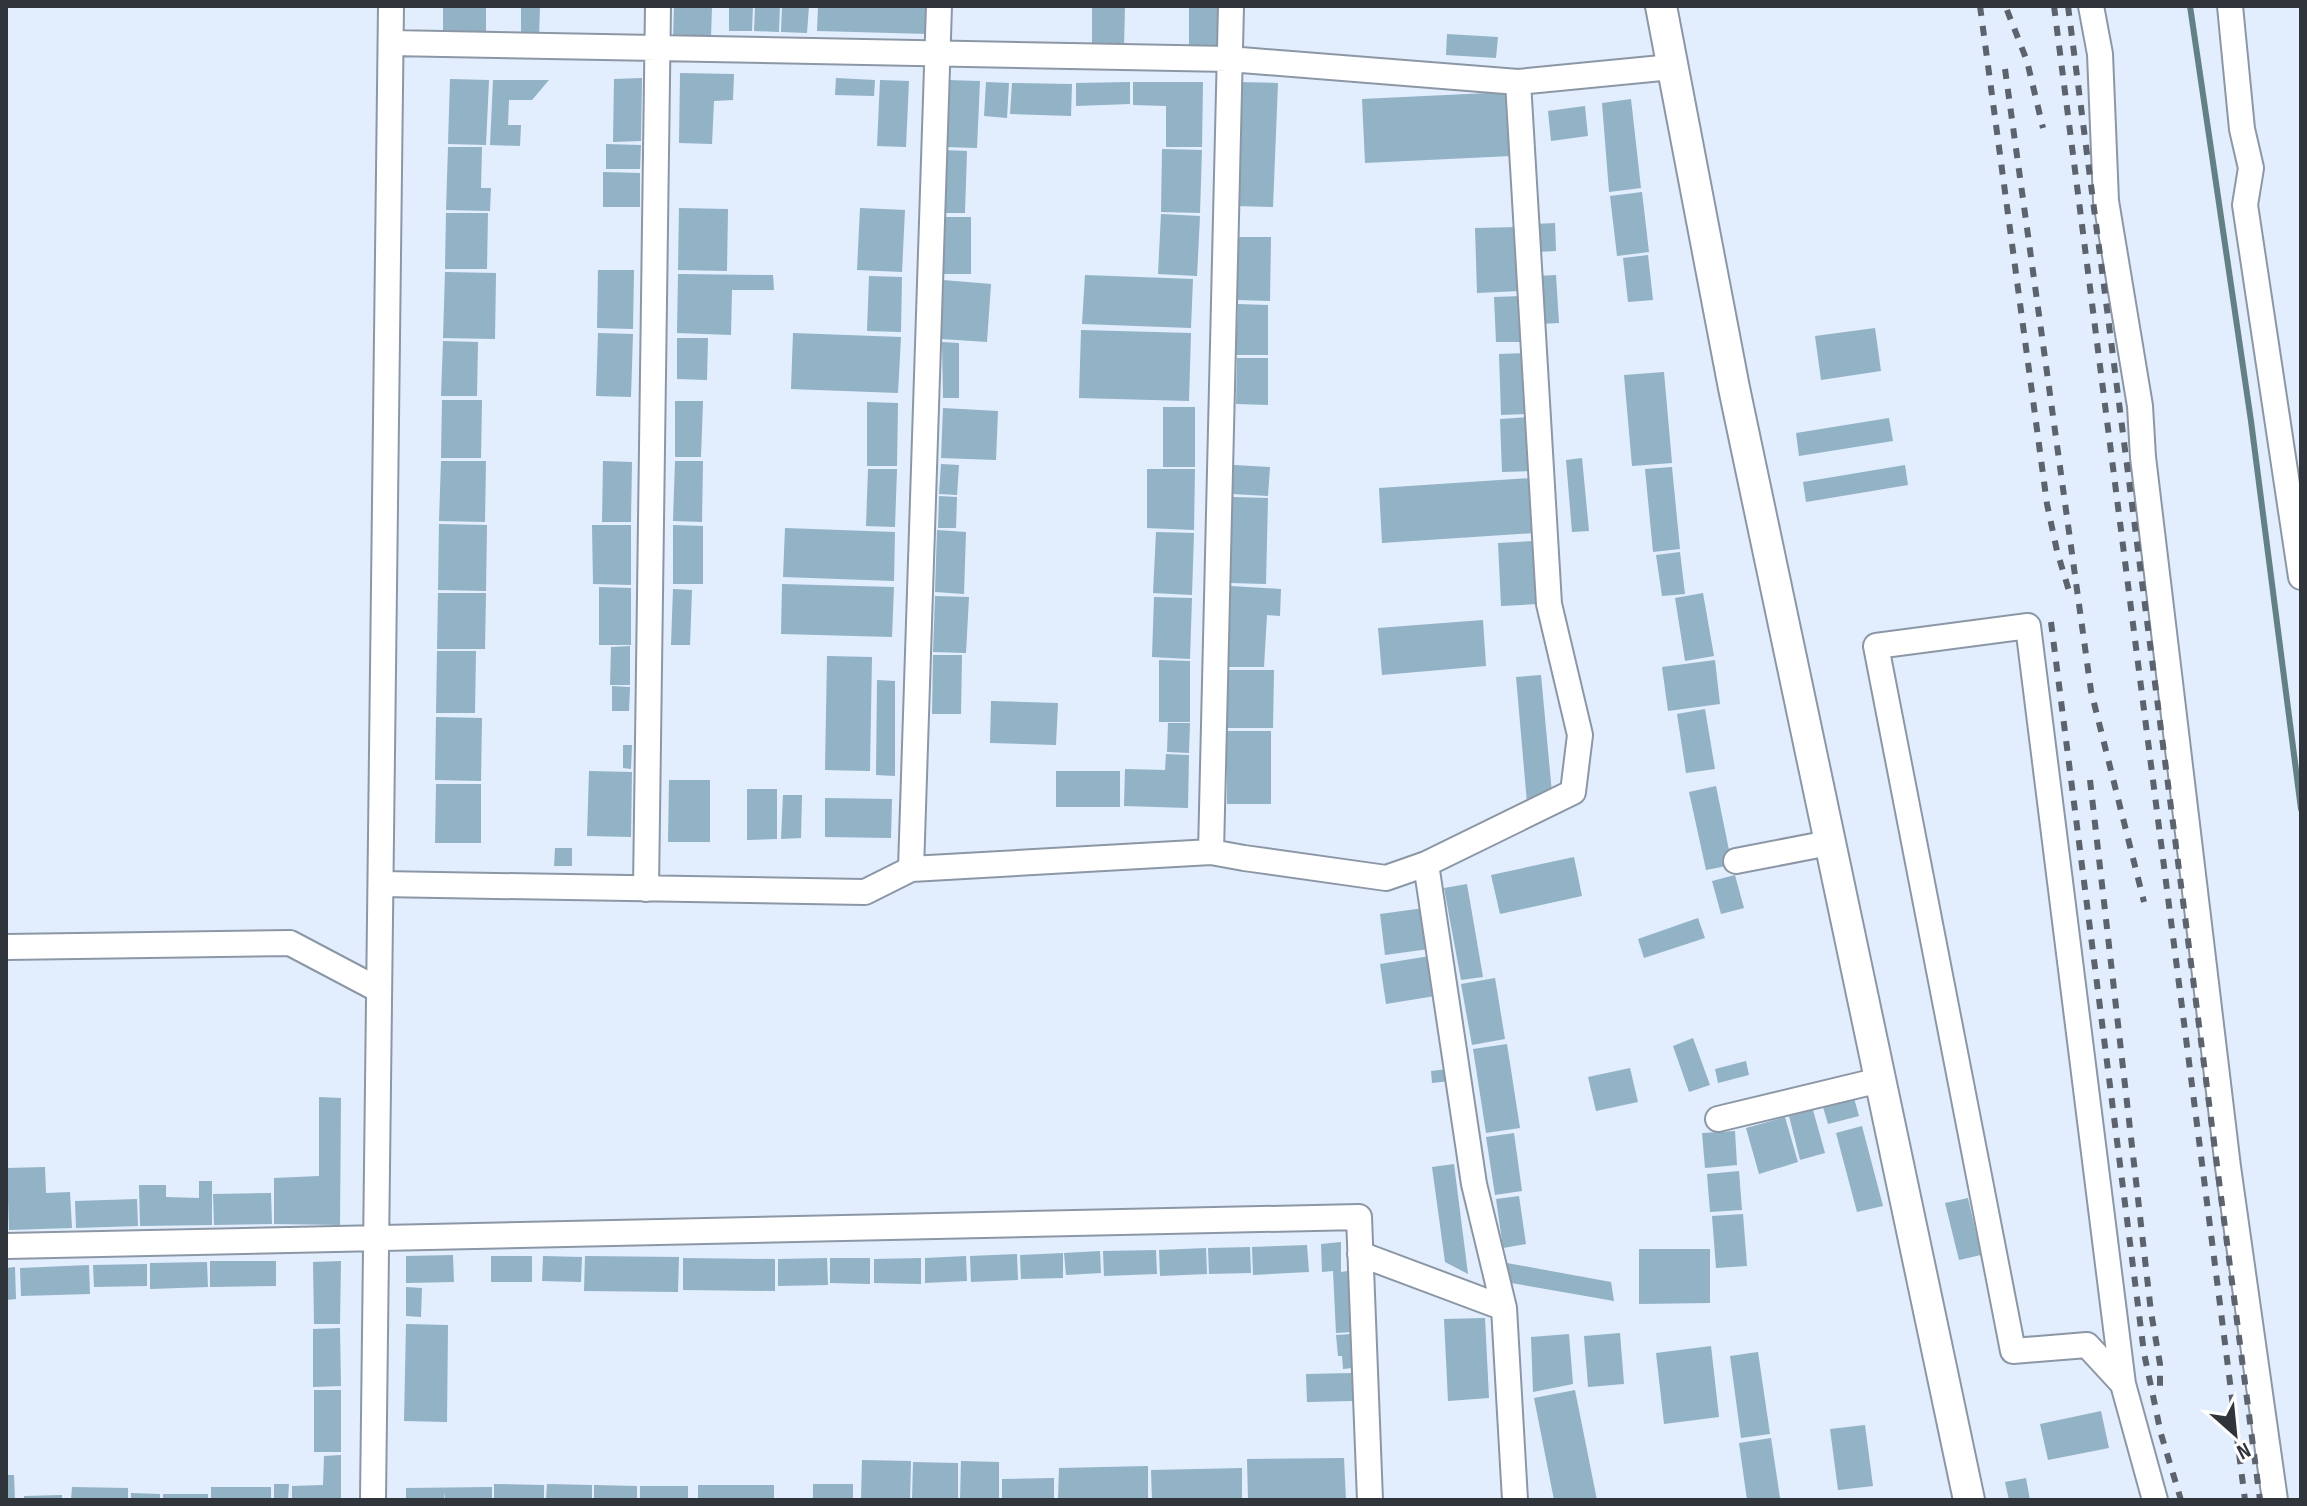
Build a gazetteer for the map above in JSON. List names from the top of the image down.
{
  "north": "bottom right"
}
